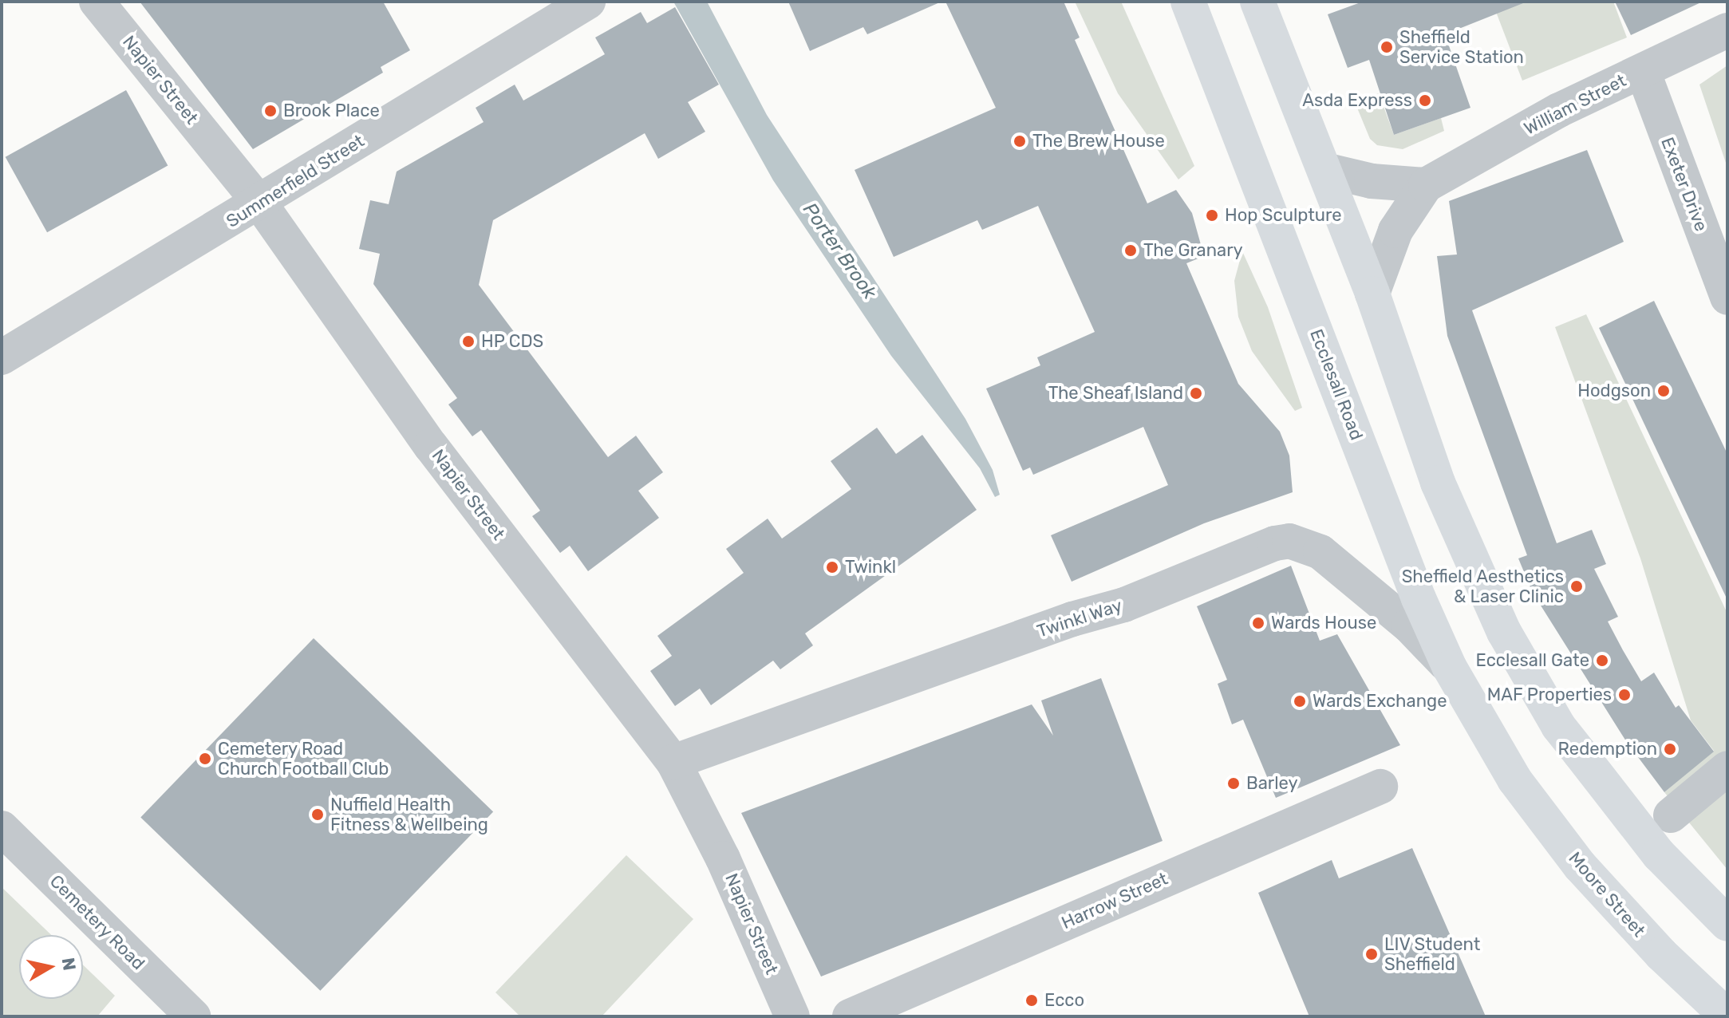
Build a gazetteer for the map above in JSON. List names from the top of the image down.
{
  "streets": {
    "main road": ["Ecclesall Road", "Moore Street"],
    "street": [
      "Napier Street",
      "William Street",
      "Summerfield Street",
      "Exeter Drive",
      "Twinkl Way",
      "Harrow Street",
      "Cemetery Road"
    ]
  },
  "crossings": [
    ["Napier Street", "Summerfield Street"],
    ["Napier Street", "Twinkl Way"],
    ["William Street", "Exeter Drive"],
    ["Ecclesall Road", "Twinkl Way"],
    ["Ecclesall Road", "Moore Street"]
  ],
  "water": ["Porter Brook"],
  "places": [
    "Sheffield Service Station",
    "Asda Express",
    "Brook Place",
    "The Brew House",
    "Hop Sculpture",
    "The Granary",
    "HP CDS",
    "Hodgson",
    "The Sheaf Island",
    "Twinkl",
    "Sheffield Aesthetics & Laser Clinic",
    "Wards House",
    "Ecclesall Gate",
    "MAF Properties",
    "Wards Exchange",
    "Redemption",
    "Cemetery Road Church Football Club",
    "Barley",
    "Nuffield Health Fitness & Wellbeing",
    "LIV Student Sheffield",
    "Ecco"
  ],
  "north": "right"
}
